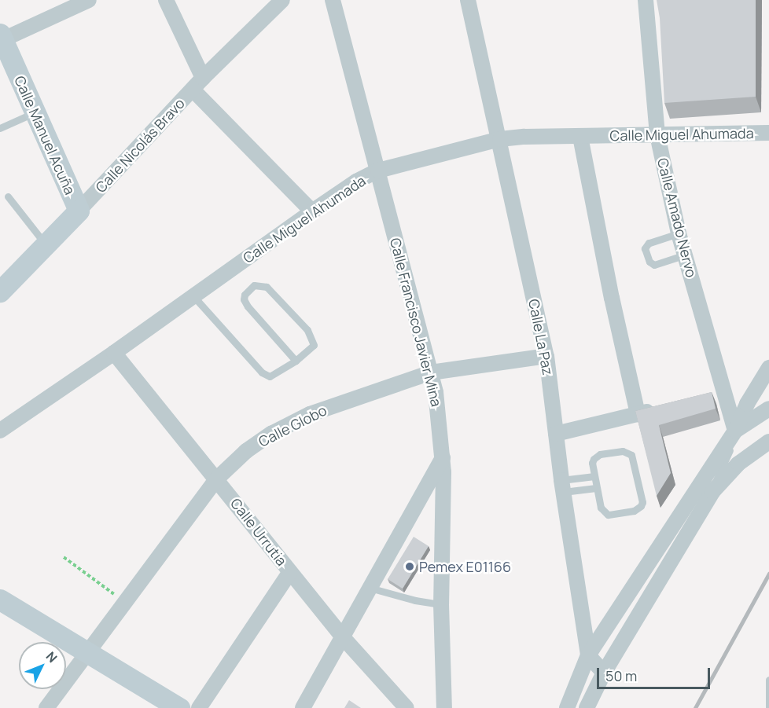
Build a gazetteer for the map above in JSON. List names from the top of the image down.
{
  "streets": {
    "main road": ["Calle Manuel Acuña", "Calle Nicolás Bravo"],
    "street": [
      "Calle Miguel Ahumada",
      "Calle Amado Nervo",
      "Calle Francisco Javier Mina",
      "Calle La Paz",
      "Calle Globo",
      "Calle Urrutia"
    ]
  },
  "crossings": [
    ["Calle Miguel Ahumada", "Calle Amado Nervo"],
    ["Calle Miguel Ahumada", "Calle Francisco Javier Mina"],
    ["Calle Miguel Ahumada", "Calle La Paz"],
    ["Calle Miguel Ahumada", "Calle Urrutia"],
    ["Calle Manuel Acuña", "Calle Nicolás Bravo"],
    ["Calle Francisco Javier Mina", "Calle Globo"],
    ["Calle La Paz", "Calle Globo"],
    ["Calle Globo", "Calle Urrutia"]
  ],
  "places": ["Pemex E01166"],
  "scale_bar": "50 m",
  "north": "top right"
}
